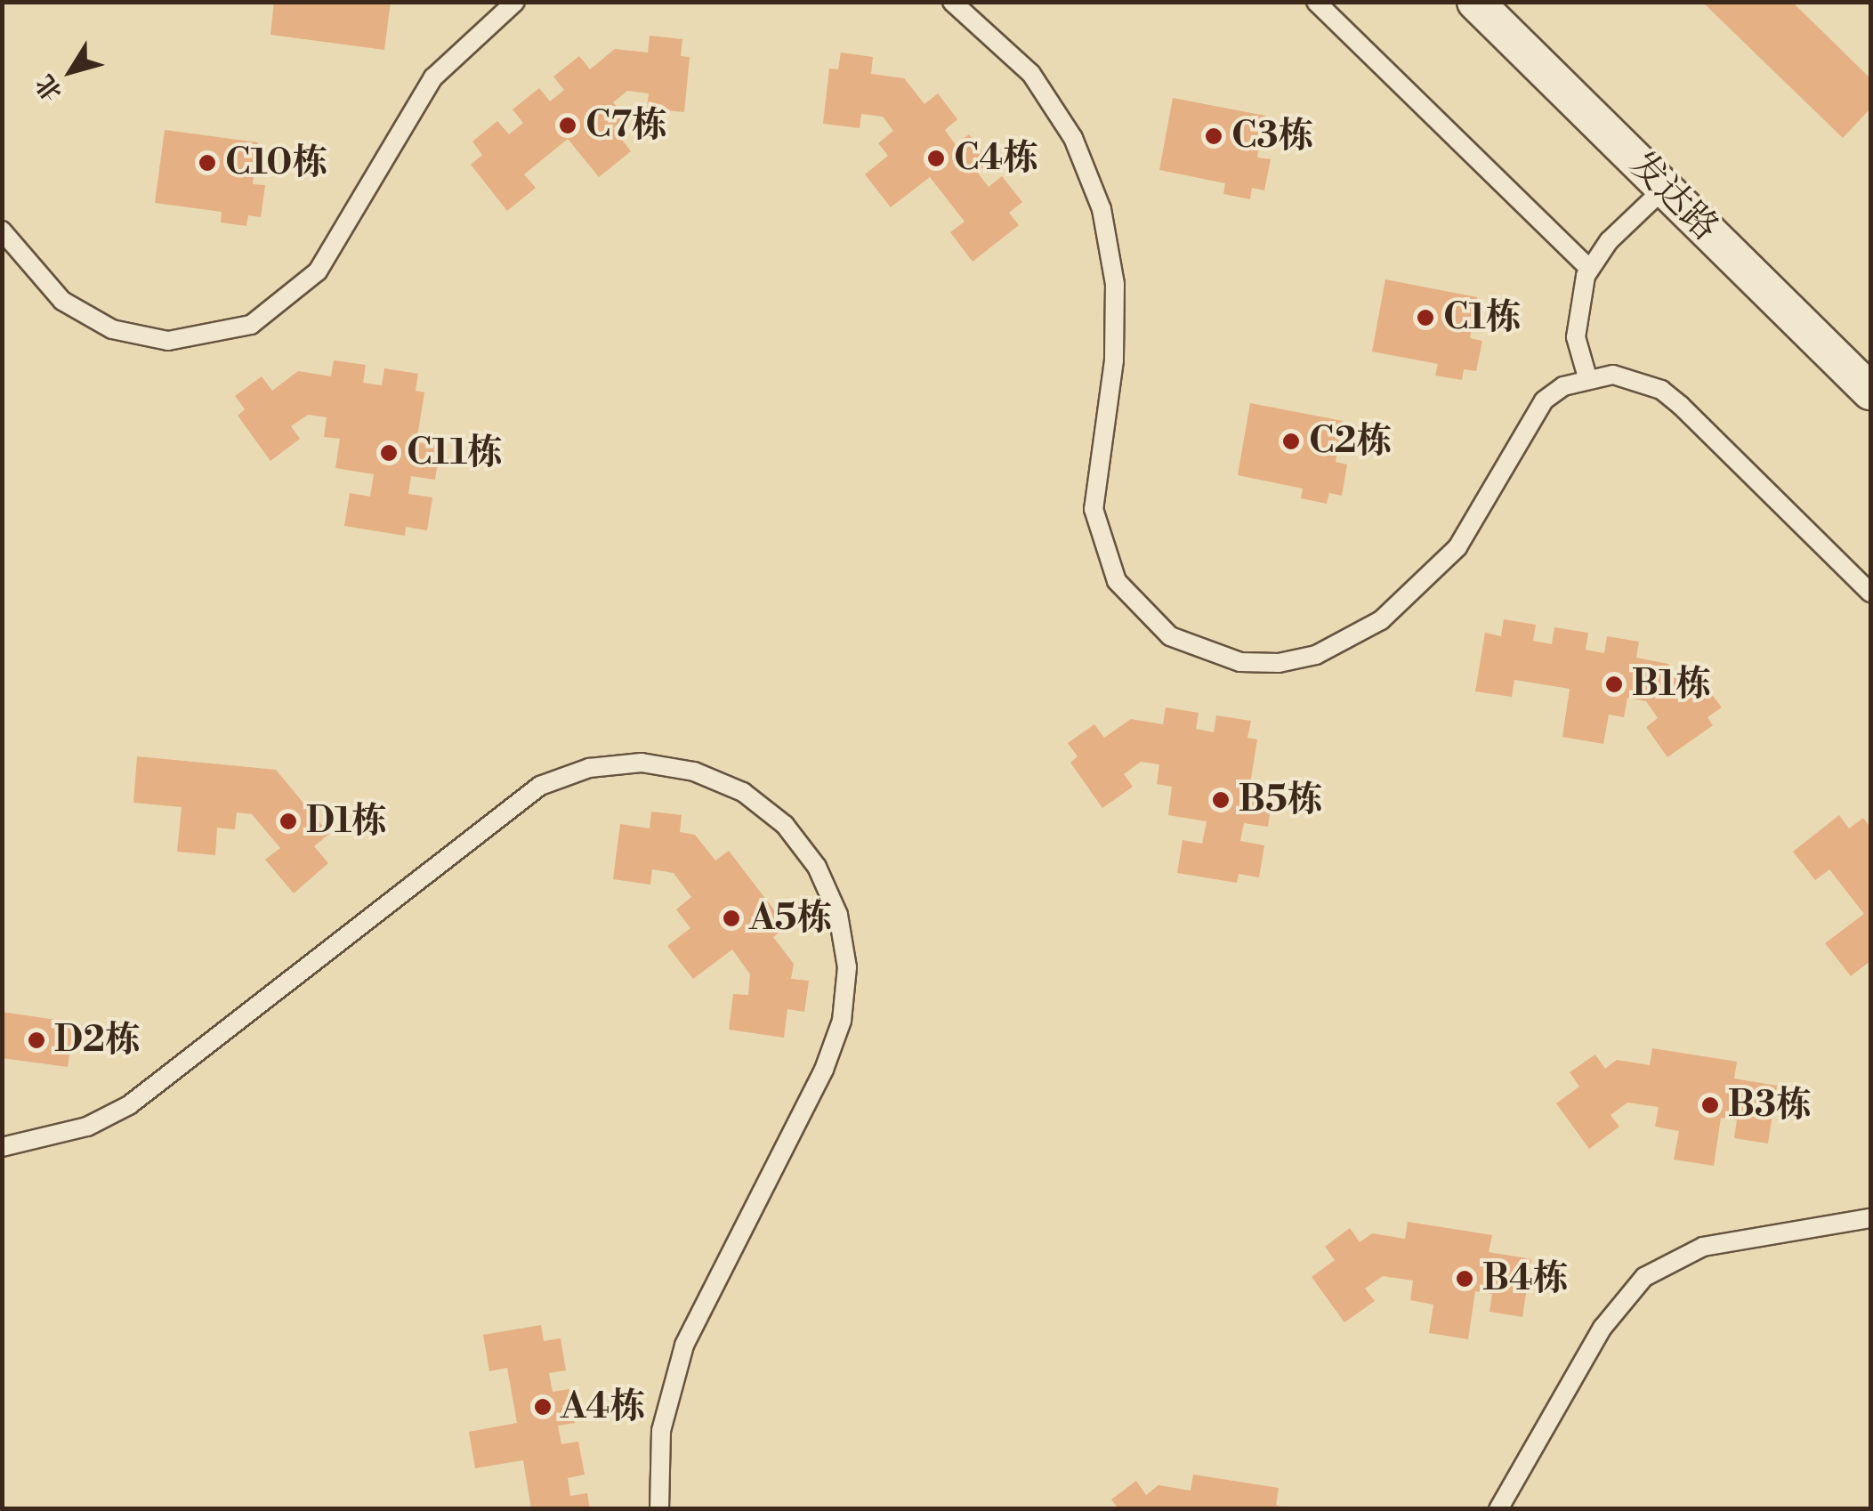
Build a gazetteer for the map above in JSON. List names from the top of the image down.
{
  "streets": {
    "street": ["发达路"]
  },
  "places": [
    "C7栋",
    "C3栋",
    "C4栋",
    "C10栋",
    "C1栋",
    "C2栋",
    "C11栋",
    "B1栋",
    "B5栋",
    "D1栋",
    "A5栋",
    "D2栋",
    "B3栋",
    "B4栋",
    "A4栋"
  ],
  "north": "bottom left"
}
